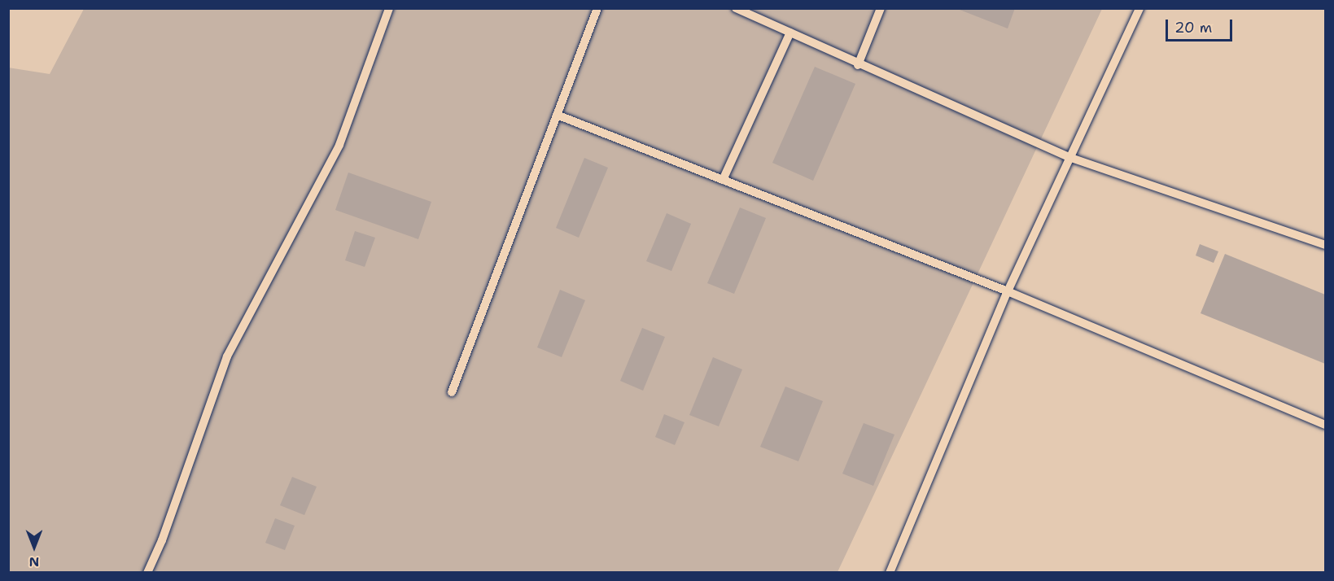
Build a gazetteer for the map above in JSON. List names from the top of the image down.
{
  "scale_bar": "20 m",
  "north": "bottom"
}
